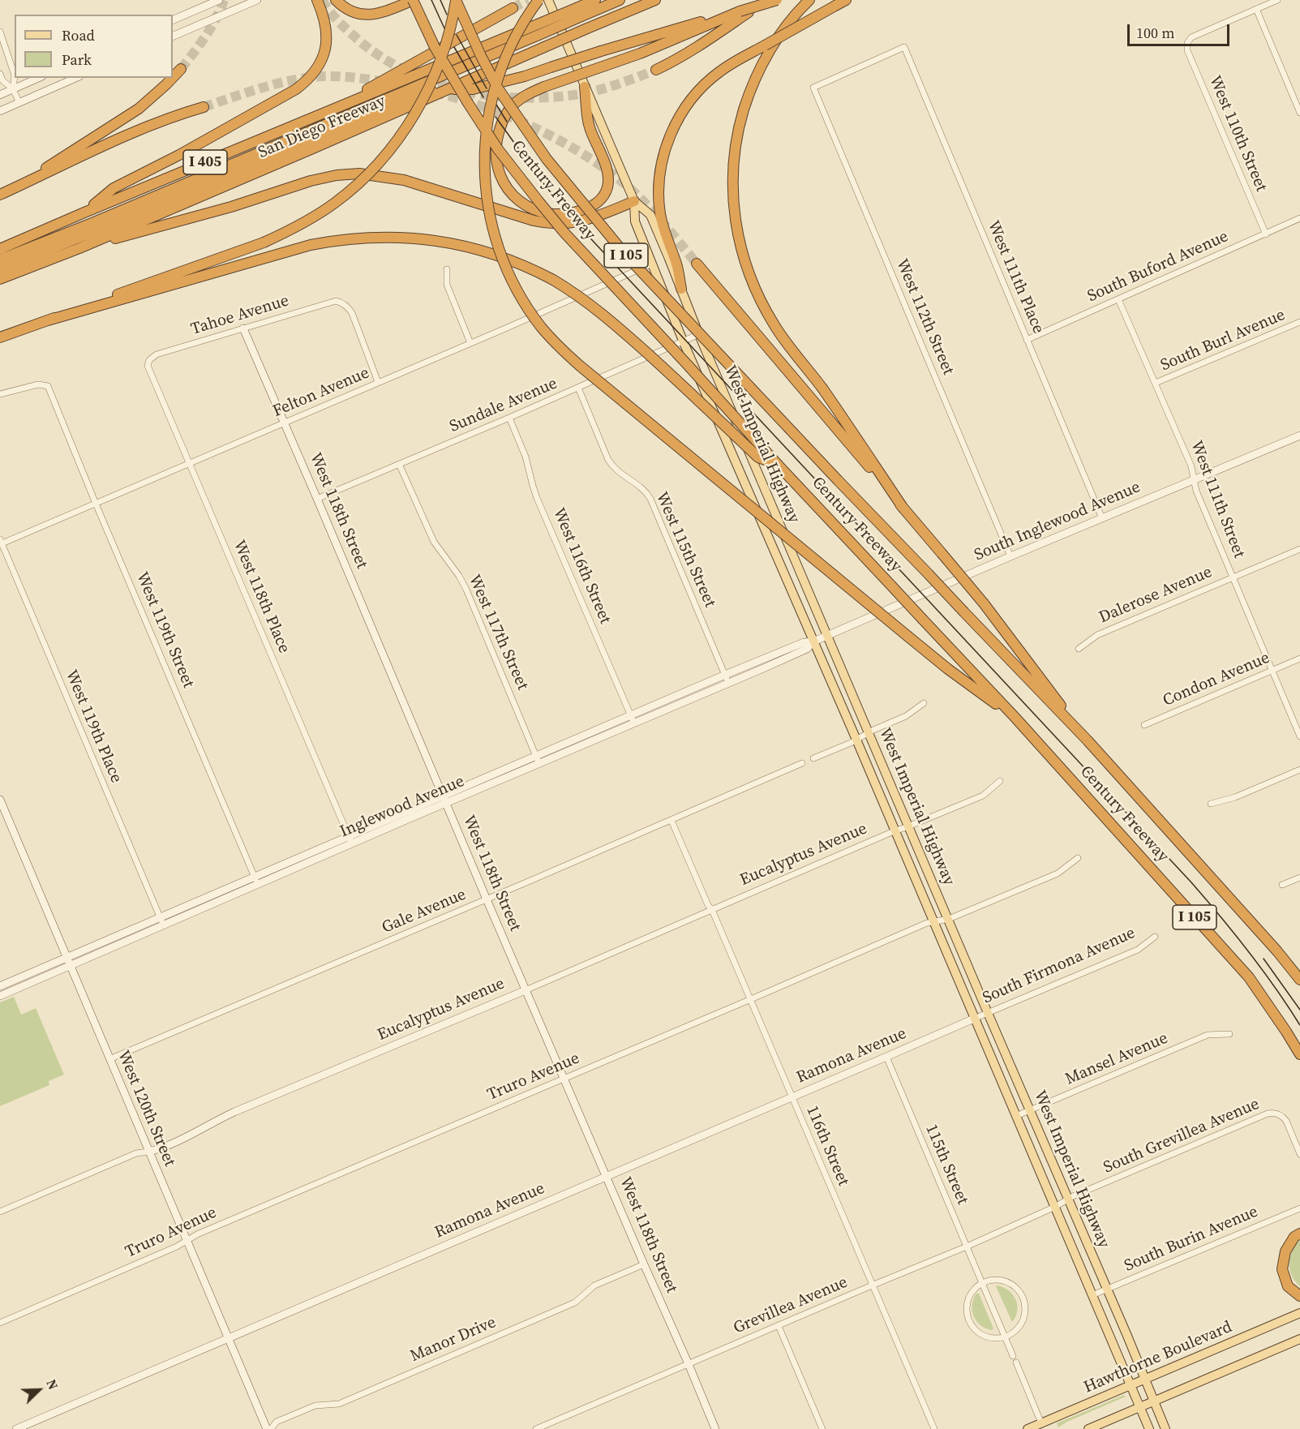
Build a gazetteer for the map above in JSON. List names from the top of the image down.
{
  "streets": {
    "highway": [
      "San Diego Freeway",
      "I 405",
      "Century Freeway",
      "I 105"
    ],
    "main road": ["West Imperial Highway", "Hawthorne Boulevard"],
    "street": [
      "West 110th Street",
      "South Buford Avenue",
      "West 111th Place",
      "Tahoe Avenue",
      "West 112th Street",
      "South Burl Avenue",
      "Felton Avenue",
      "Sundale Avenue",
      "West 111th Street",
      "West 118th Street",
      "South Inglewood Avenue",
      "West 115th Street",
      "West 116th Street",
      "Dalerose Avenue",
      "West 118th Place",
      "West 119th Street",
      "West 117th Street",
      "Condon Avenue",
      "West 119th Place",
      "Inglewood Avenue",
      "Eucalyptus Avenue",
      "Gale Avenue",
      "South Firmona Avenue",
      "Ramona Avenue",
      "Mansel Avenue",
      "Truro Avenue",
      "West 120th Street",
      "South Grevillea Avenue",
      "116th Street",
      "115th Street",
      "South Burin Avenue",
      "Grevillea Avenue",
      "Manor Drive"
    ]
  },
  "crossings": [
    ["West 110th Street", "South Buford Avenue"],
    ["South Buford Avenue", "West 111th Place"],
    ["South Buford Avenue", "West 111th Street"],
    ["West 111th Place", "West 112th Street"],
    ["West 111th Place", "South Inglewood Avenue"],
    ["Tahoe Avenue", "Felton Avenue"],
    ["Tahoe Avenue", "West 118th Street"],
    ["Tahoe Avenue", "West 118th Place"],
    ["West 112th Street", "South Inglewood Avenue"],
    ["South Burl Avenue", "West 111th Street"],
    ["Felton Avenue", "West Imperial Highway"],
    ["Felton Avenue", "West 118th Street"],
    ["Felton Avenue", "West 118th Place"],
    ["Felton Avenue", "West 119th Street"],
    ["Felton Avenue", "West 119th Place"],
    ["Sundale Avenue", "West Imperial Highway"],
    ["Sundale Avenue", "West 118th Street"],
    ["Sundale Avenue", "West 115th Street"],
    ["Sundale Avenue", "West 116th Street"],
    ["Sundale Avenue", "West 117th Street"],
    ["West Imperial Highway", "South Inglewood Avenue"],
    ["West Imperial Highway", "Inglewood Avenue"],
    ["West Imperial Highway", "Eucalyptus Avenue"],
    ["West Imperial Highway", "South Firmona Avenue"],
    ["West Imperial Highway", "Ramona Avenue"],
    ["West Imperial Highway", "Mansel Avenue"],
    ["West Imperial Highway", "Truro Avenue"],
    ["West Imperial Highway", "South Grevillea Avenue"],
    ["West Imperial Highway", "South Burin Avenue"],
    ["West Imperial Highway", "Grevillea Avenue"],
    ["West Imperial Highway", "Hawthorne Boulevard"],
    ["West 111th Street", "South Inglewood Avenue"],
    ["West 111th Street", "Dalerose Avenue"],
    ["West 111th Street", "Condon Avenue"],
    ["West 118th Street", "Inglewood Avenue"],
    ["West 118th Street", "Eucalyptus Avenue"],
    ["West 118th Street", "Gale Avenue"],
    ["West 118th Street", "Ramona Avenue"],
    ["West 118th Street", "Truro Avenue"],
    ["West 118th Street", "Grevillea Avenue"],
    ["West 118th Street", "Manor Drive"],
    ["South Inglewood Avenue", "Inglewood Avenue"],
    ["West 115th Street", "Inglewood Avenue"],
    ["West 116th Street", "Inglewood Avenue"],
    ["West 118th Place", "Inglewood Avenue"],
    ["West 119th Street", "Inglewood Avenue"],
    ["West 117th Street", "Inglewood Avenue"],
    ["West 119th Place", "Inglewood Avenue"],
    ["Inglewood Avenue", "West 120th Street"],
    ["Eucalyptus Avenue", "West 120th Street"],
    ["Eucalyptus Avenue", "116th Street"],
    ["Gale Avenue", "West 120th Street"],
    ["Gale Avenue", "116th Street"],
    ["South Firmona Avenue", "Ramona Avenue"],
    ["Ramona Avenue", "West 120th Street"],
    ["Ramona Avenue", "116th Street"],
    ["Ramona Avenue", "115th Street"],
    ["Truro Avenue", "West 120th Street"],
    ["Truro Avenue", "116th Street"],
    ["South Grevillea Avenue", "Grevillea Avenue"],
    ["116th Street", "Grevillea Avenue"],
    ["115th Street", "Grevillea Avenue"]
  ],
  "legend": ["Road", "Park"],
  "scale_bar": "100 m",
  "north": "top right"
}
